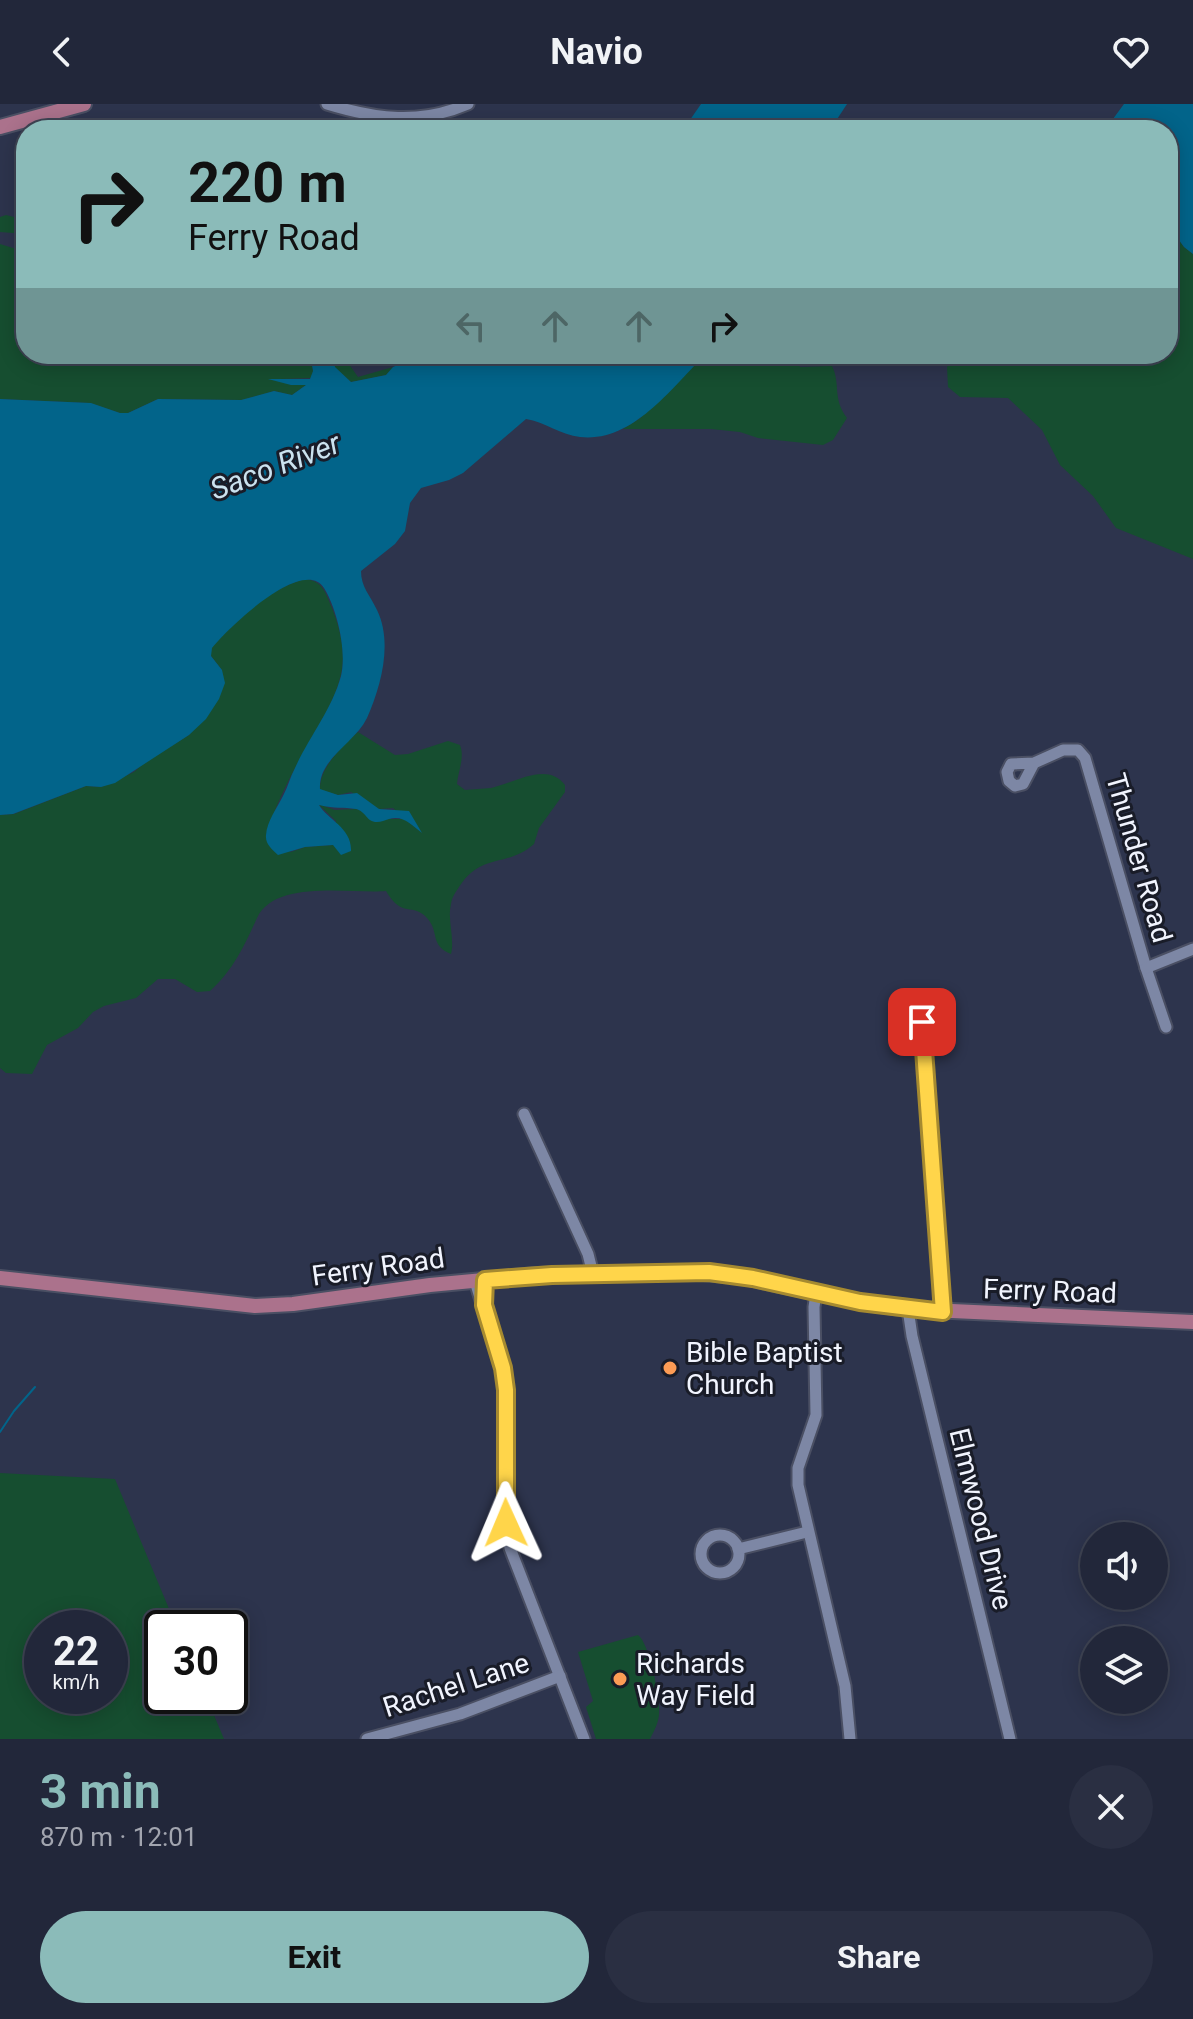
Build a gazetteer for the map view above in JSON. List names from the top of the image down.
{
  "streets": {
    "main road": ["Ferry Road"],
    "street": ["Thunder Road", "Elmwood Drive", "Rachel Lane"]
  },
  "crossings": [
    ["Ferry Road", "Elmwood Drive"]
  ],
  "water": ["Saco River"],
  "places": ["Bible Baptist Church", "Richards Way Field"],
  "page": {
    "header": "Navio",
    "turn": ["220 m", "Ferry Road"],
    "speed": "22 km/h",
    "limit": "30",
    "heading": ["3 min", "870 m · 12:01"],
    "buttons": ["Exit", "Share"]
  }
}
